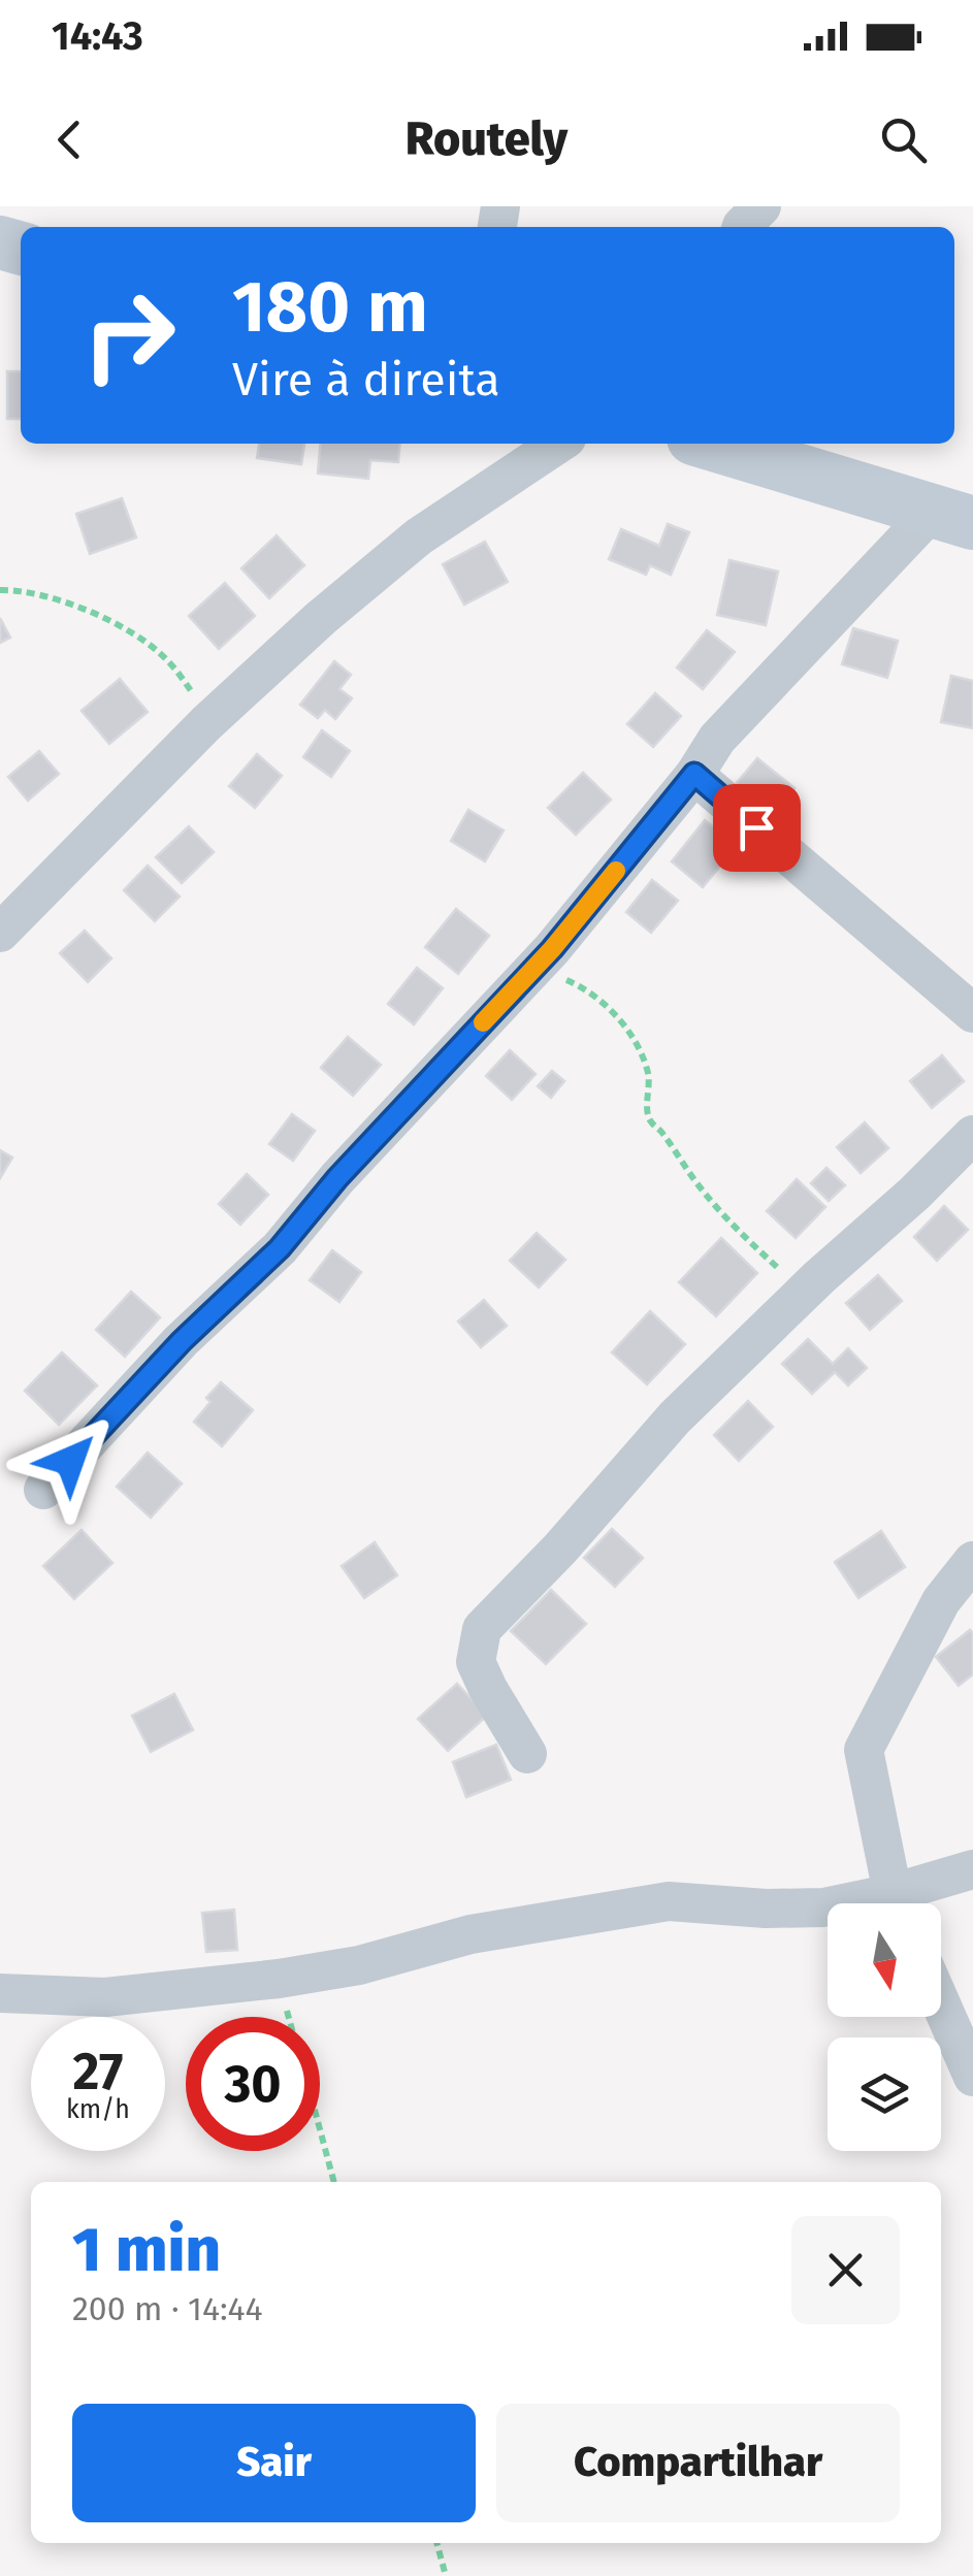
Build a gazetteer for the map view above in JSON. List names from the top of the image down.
{
  "north": "bottom",
  "page": {
    "status": "14:43",
    "header": "Routely",
    "turn": ["180 m", "Vire à direita"],
    "speed": "27 km/h",
    "limit": "30",
    "heading": ["1 min", "200 m · 14:44"],
    "buttons": ["Sair", "Compartilhar"]
  }
}
